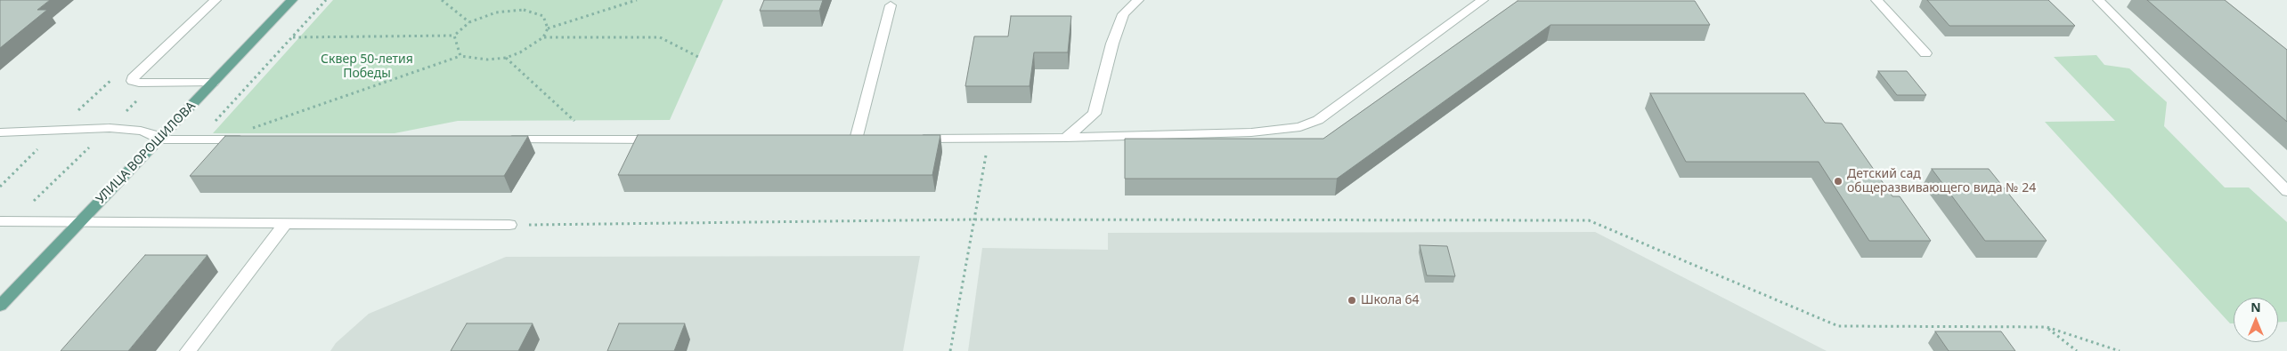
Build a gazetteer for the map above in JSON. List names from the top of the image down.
{
  "streets": {
    "main road": ["УЛИЦА ВОРОШИЛОВА"]
  },
  "parks": ["Сквер 50-летия Победы"],
  "places": ["Детский сад общеразвивающего вида № 24", "Школа 64"],
  "north": "top"
}
